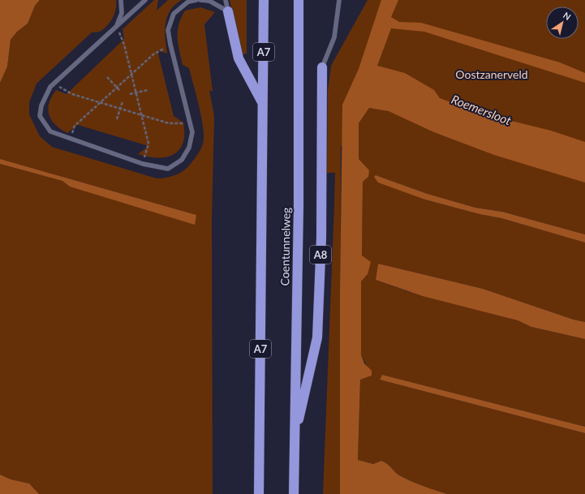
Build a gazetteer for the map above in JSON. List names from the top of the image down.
{
  "streets": {
    "highway": ["A7", "Coentunnelweg", "A8"]
  },
  "crossings": [
    ["Coentunnelweg", "A8"]
  ],
  "water": ["Roemersloot"],
  "parks": ["Oostzanerveld"],
  "north": "top right"
}
